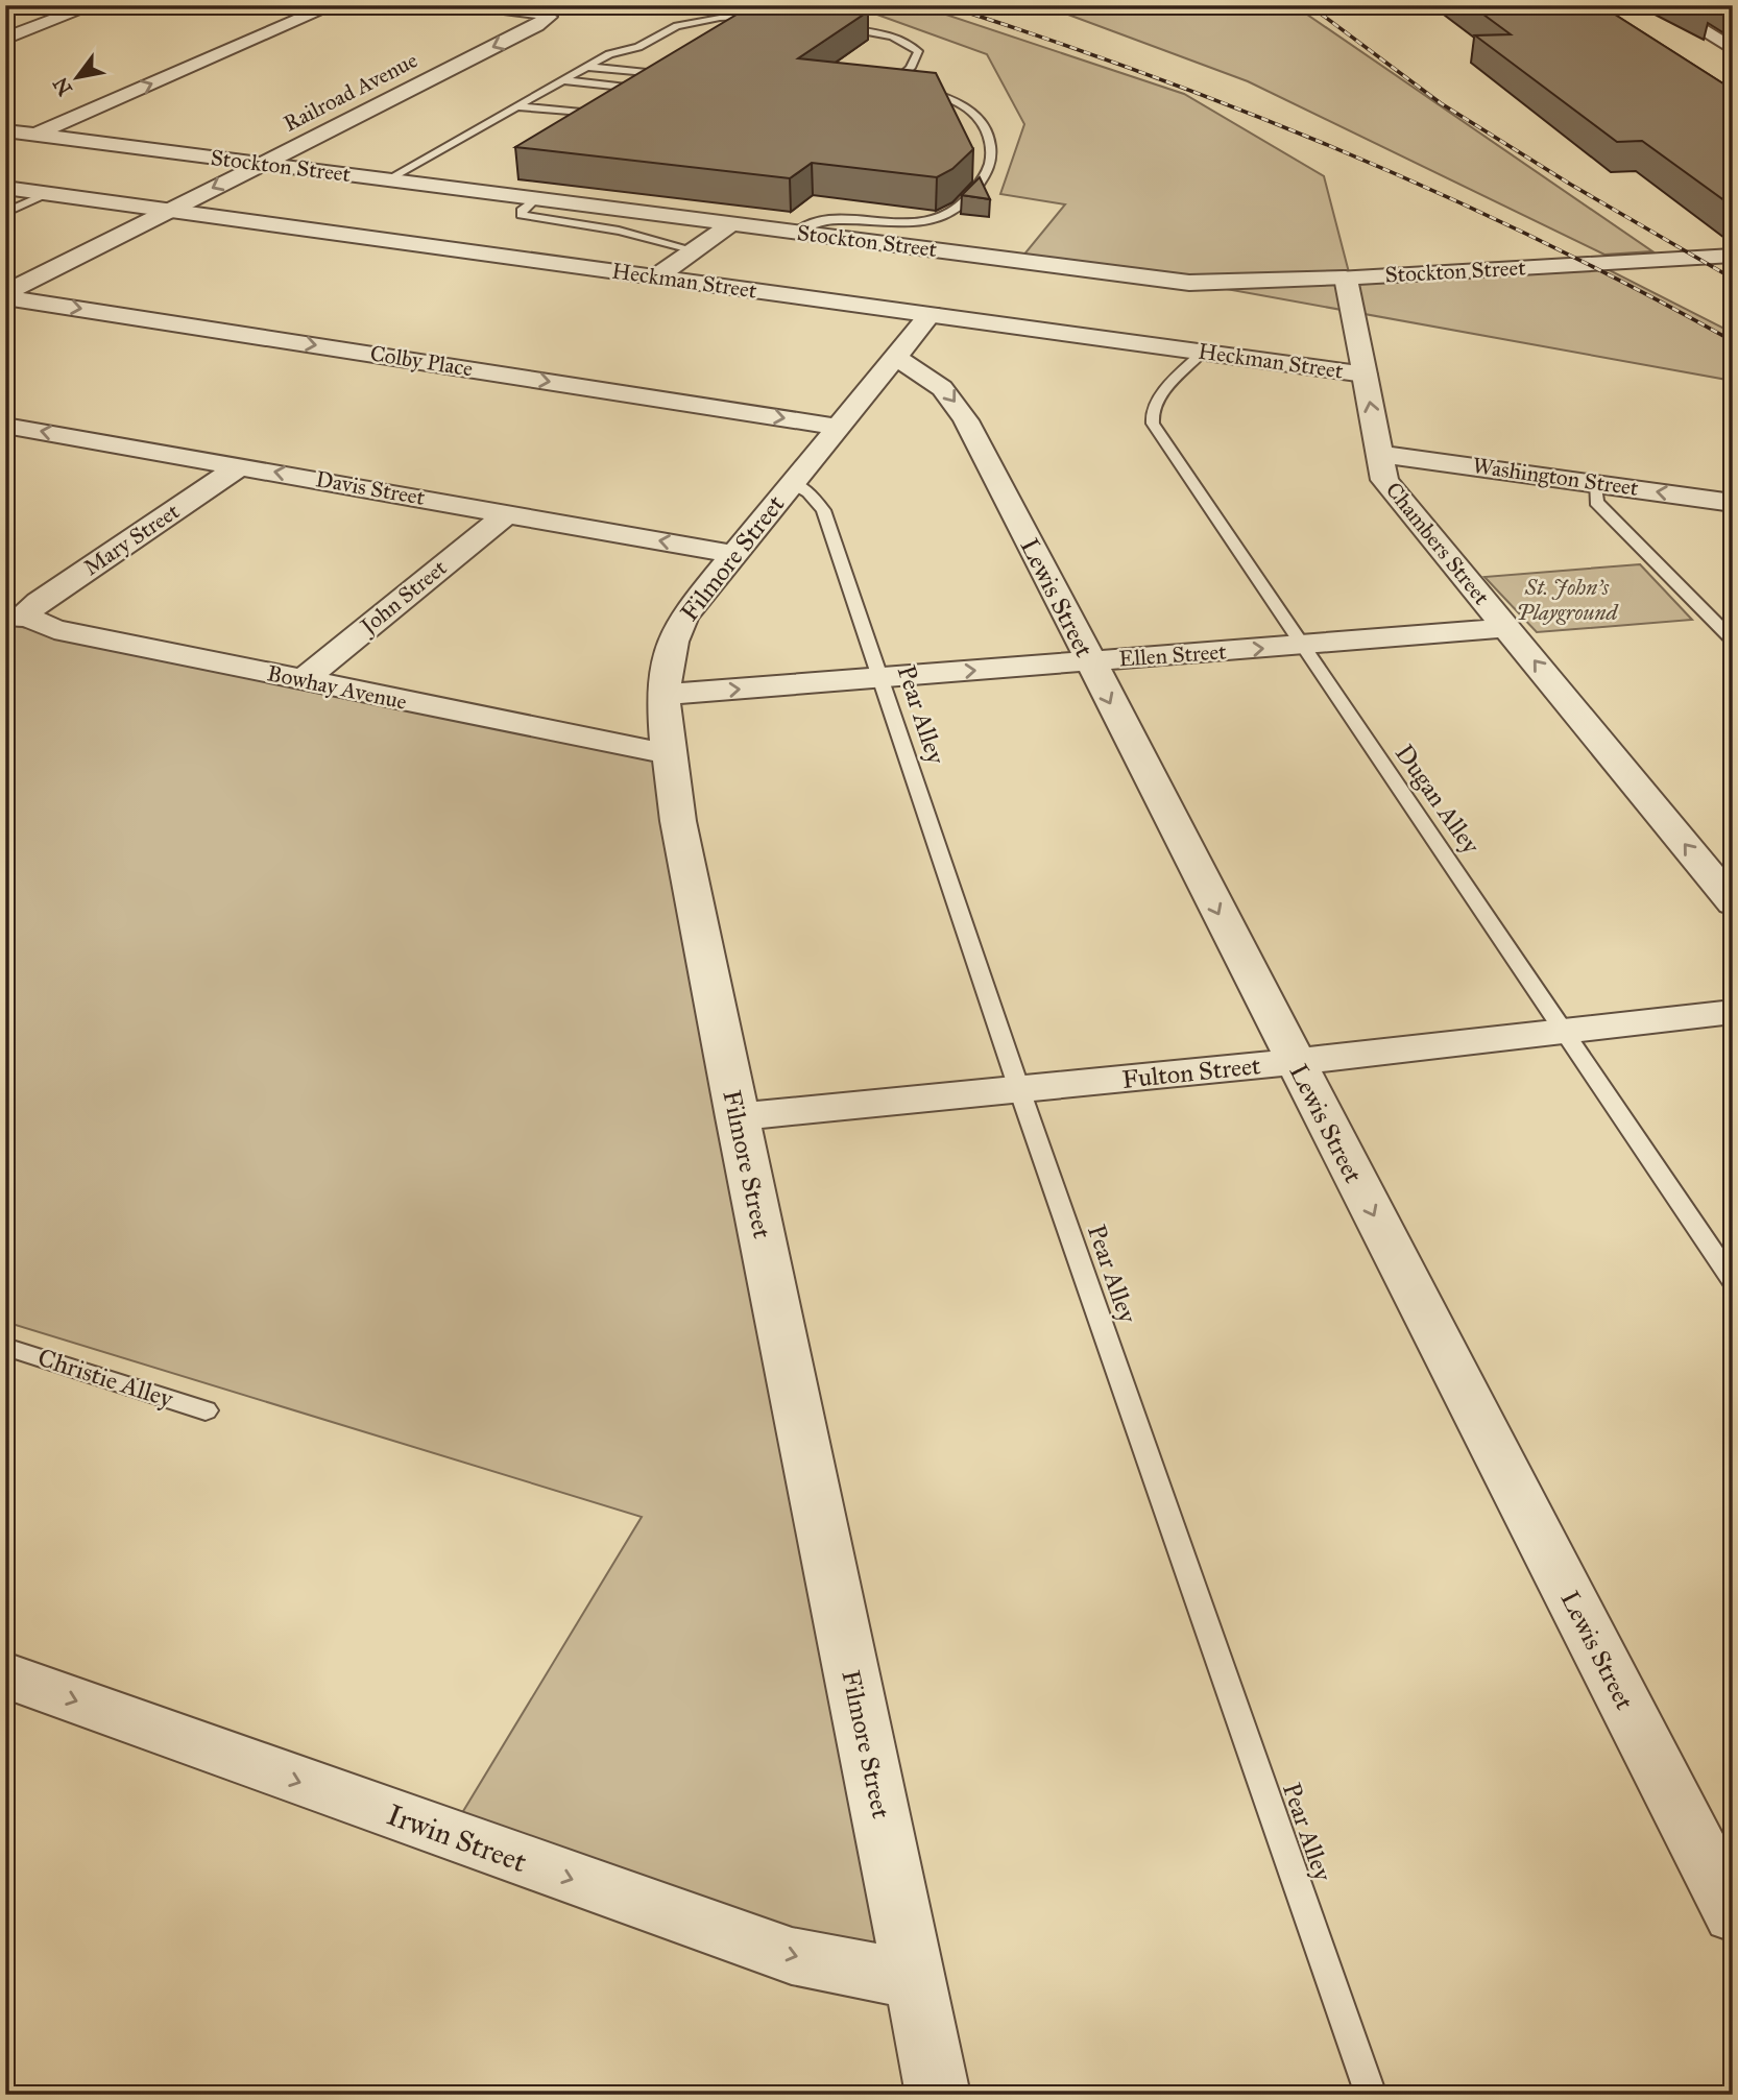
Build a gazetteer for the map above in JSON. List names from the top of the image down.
{
  "streets": {
    "street": [
      "Railroad Avenue",
      "Stockton Street",
      "Heckman Street",
      "Colby Place",
      "Washington Street",
      "Davis Street",
      "Mary Street",
      "Chambers Street",
      "Filmore Street",
      "John Street",
      "Lewis Street",
      "Ellen Street",
      "Bowhay Avenue",
      "Fulton Street",
      "Irwin Street"
    ],
    "lane": ["Pear Alley", "Dugan Alley", "Christie Alley"]
  },
  "crossings": [
    ["Railroad Avenue", "Stockton Street"],
    ["Railroad Avenue", "Heckman Street"],
    ["Railroad Avenue", "Colby Place"],
    ["Stockton Street", "Chambers Street"],
    ["Heckman Street", "Chambers Street"],
    ["Heckman Street", "Filmore Street"],
    ["Heckman Street", "Dugan Alley"],
    ["Colby Place", "Filmore Street"],
    ["Washington Street", "Chambers Street"],
    ["Davis Street", "Mary Street"],
    ["Davis Street", "Filmore Street"],
    ["Davis Street", "John Street"],
    ["Mary Street", "Bowhay Avenue"],
    ["Chambers Street", "Ellen Street"],
    ["Filmore Street", "Lewis Street"],
    ["Filmore Street", "Ellen Street"],
    ["Filmore Street", "Bowhay Avenue"],
    ["Filmore Street", "Pear Alley"],
    ["Filmore Street", "Fulton Street"],
    ["Filmore Street", "Irwin Street"],
    ["John Street", "Bowhay Avenue"],
    ["Lewis Street", "Ellen Street"],
    ["Lewis Street", "Fulton Street"],
    ["Ellen Street", "Pear Alley"],
    ["Ellen Street", "Dugan Alley"],
    ["Pear Alley", "Fulton Street"],
    ["Dugan Alley", "Fulton Street"]
  ],
  "one_way": [
    "Colby Place",
    "Washington Street",
    "Davis Street",
    "Chambers Street",
    "Lewis Street",
    "Ellen Street",
    "Irwin Street"
  ],
  "parks": ["St. John’s Playground"],
  "north": "bottom left"
}
